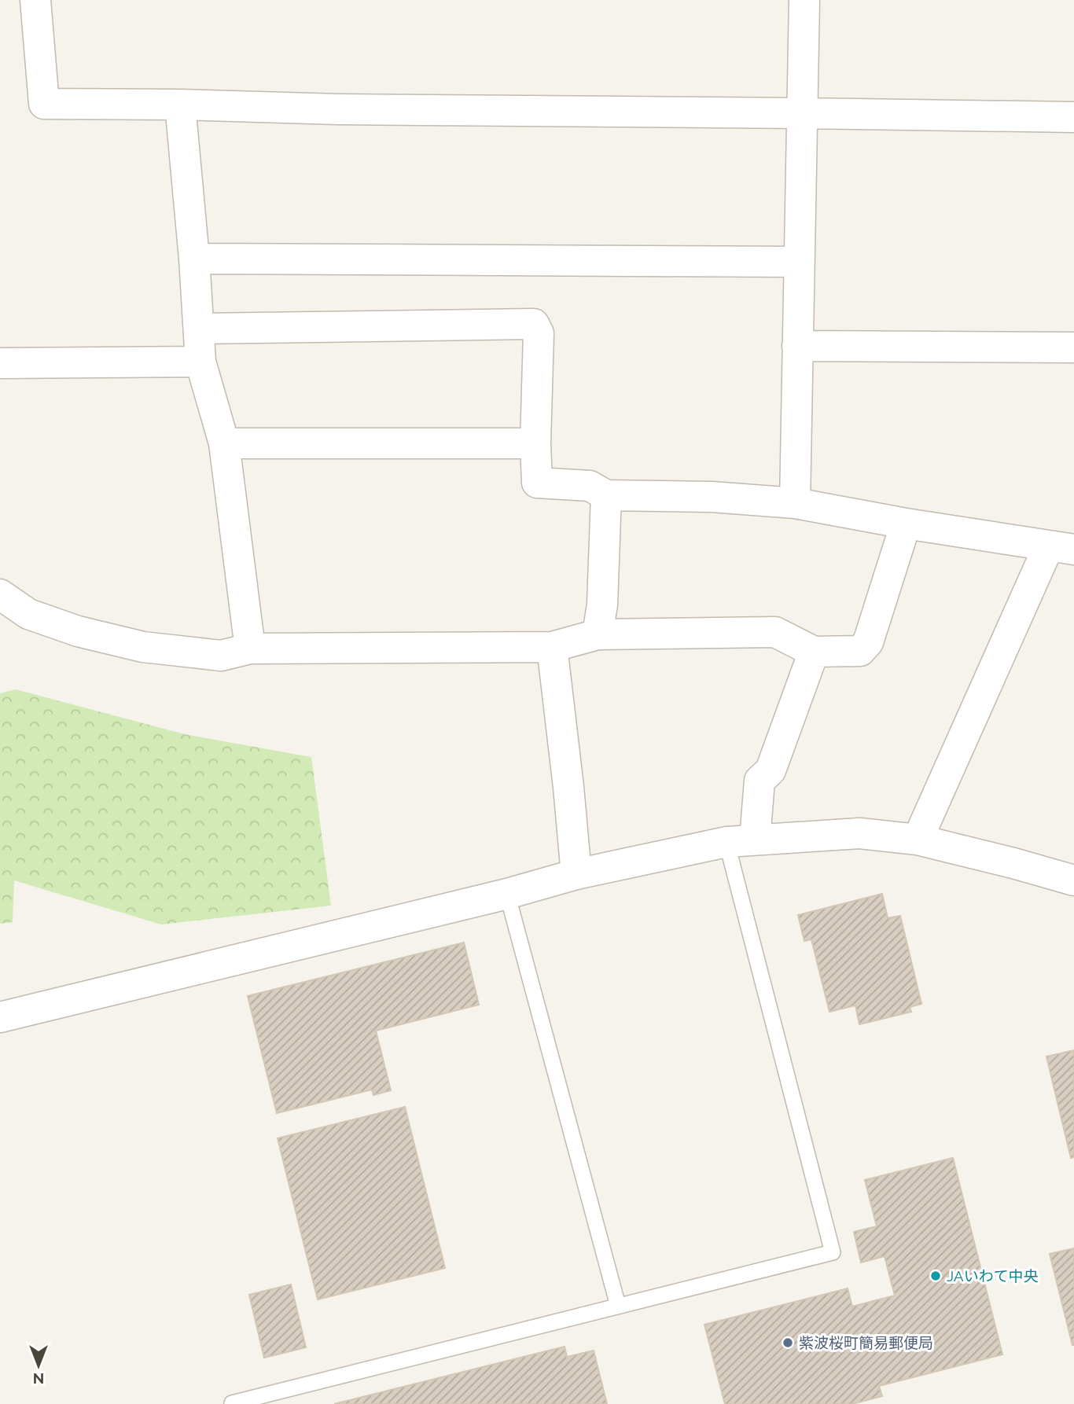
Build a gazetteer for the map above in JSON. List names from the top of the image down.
{
  "places": ["JAいわて中央", "紫波桜町簡易郵便局"],
  "north": "bottom"
}
